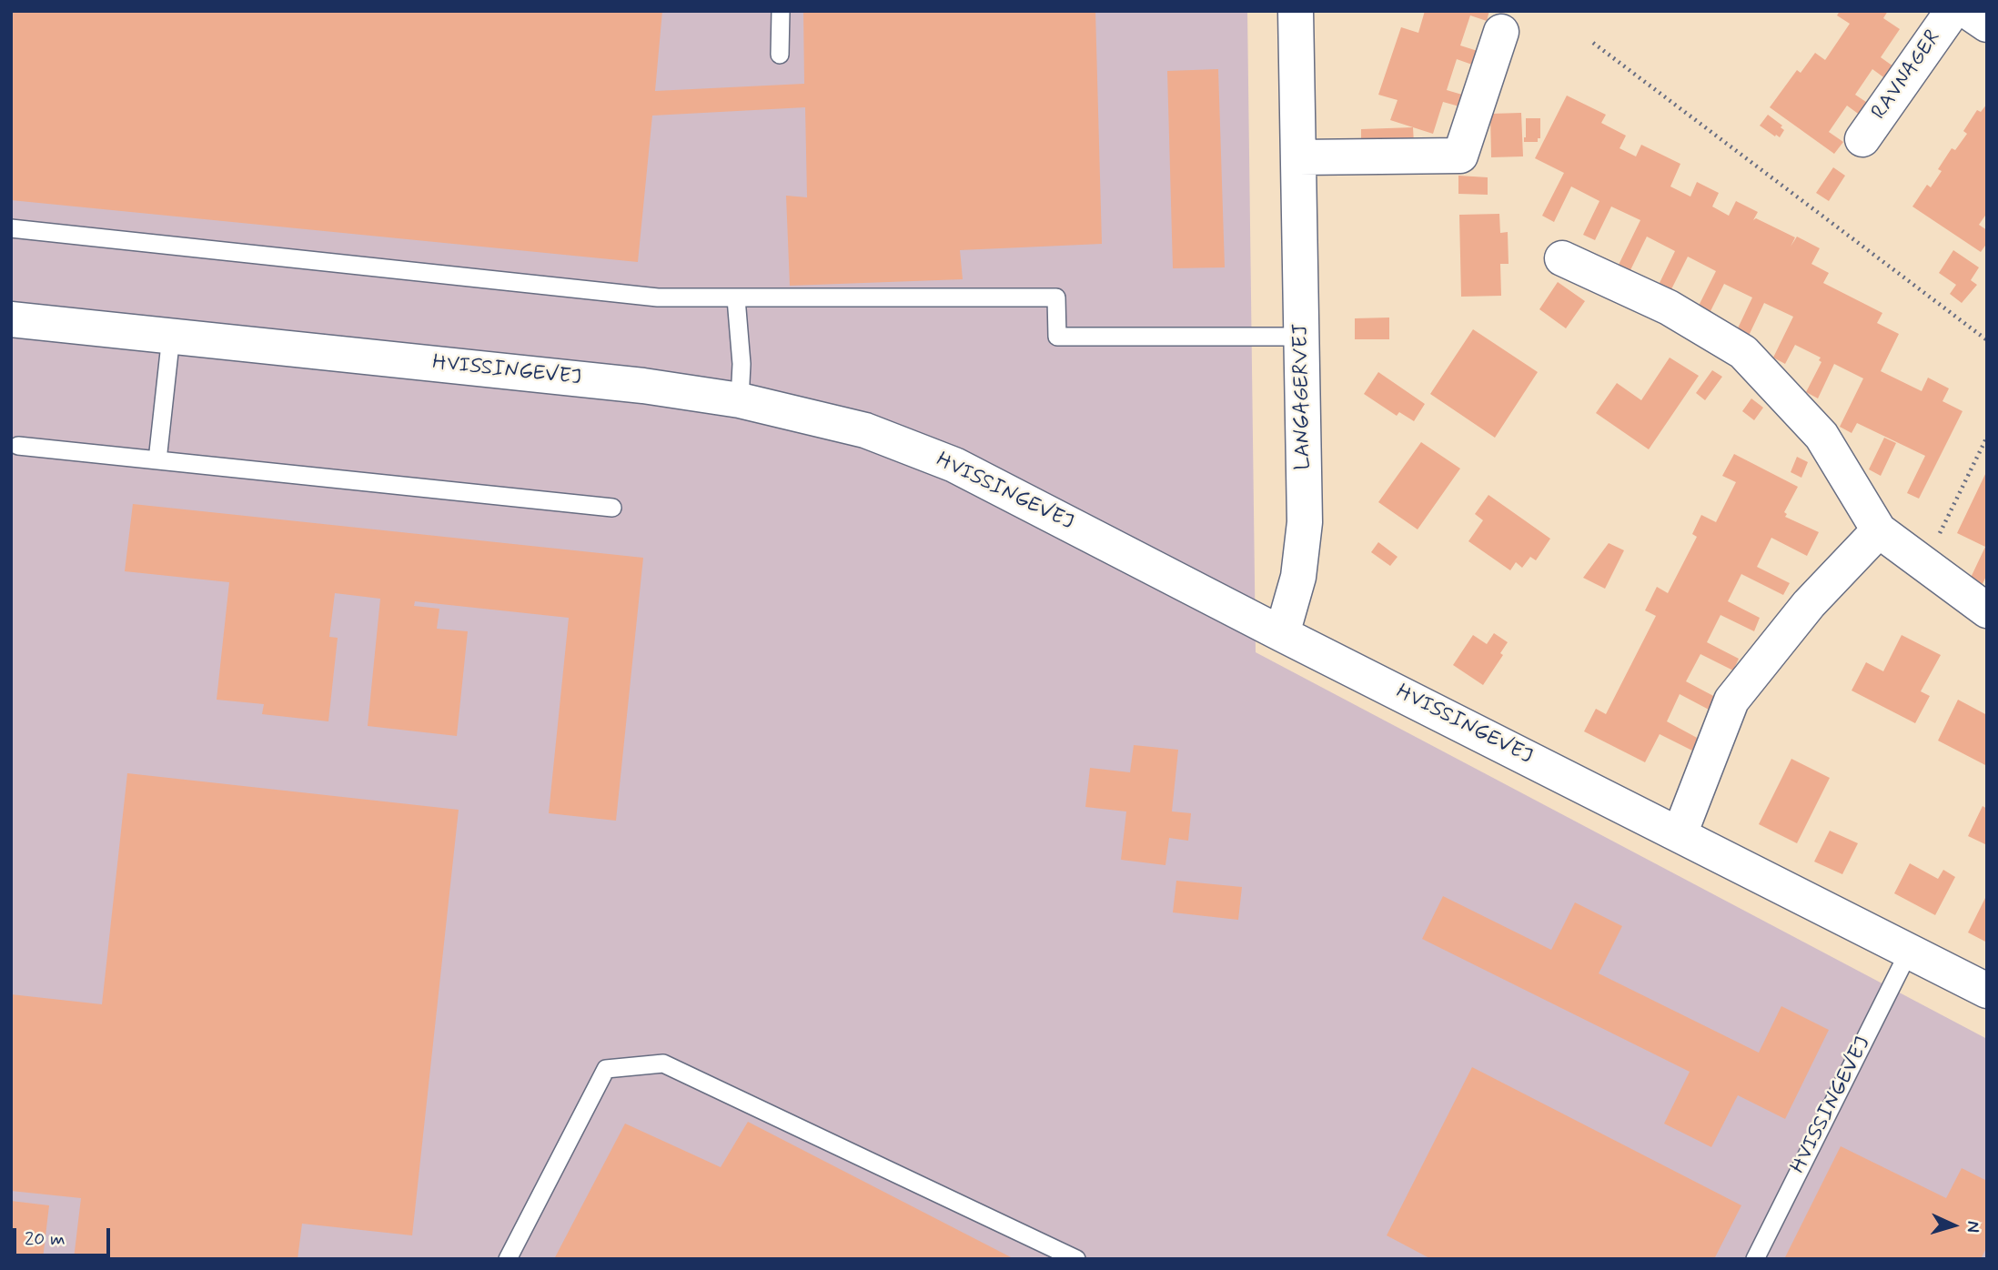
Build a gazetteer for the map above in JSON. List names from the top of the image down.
{
  "streets": {
    "street": ["RAVNAGER", "HVISSINGEVEJ", "LANGAGERVEJ"]
  },
  "crossings": [
    ["HVISSINGEVEJ", "LANGAGERVEJ"]
  ],
  "scale_bar": "20 m",
  "north": "right"
}
